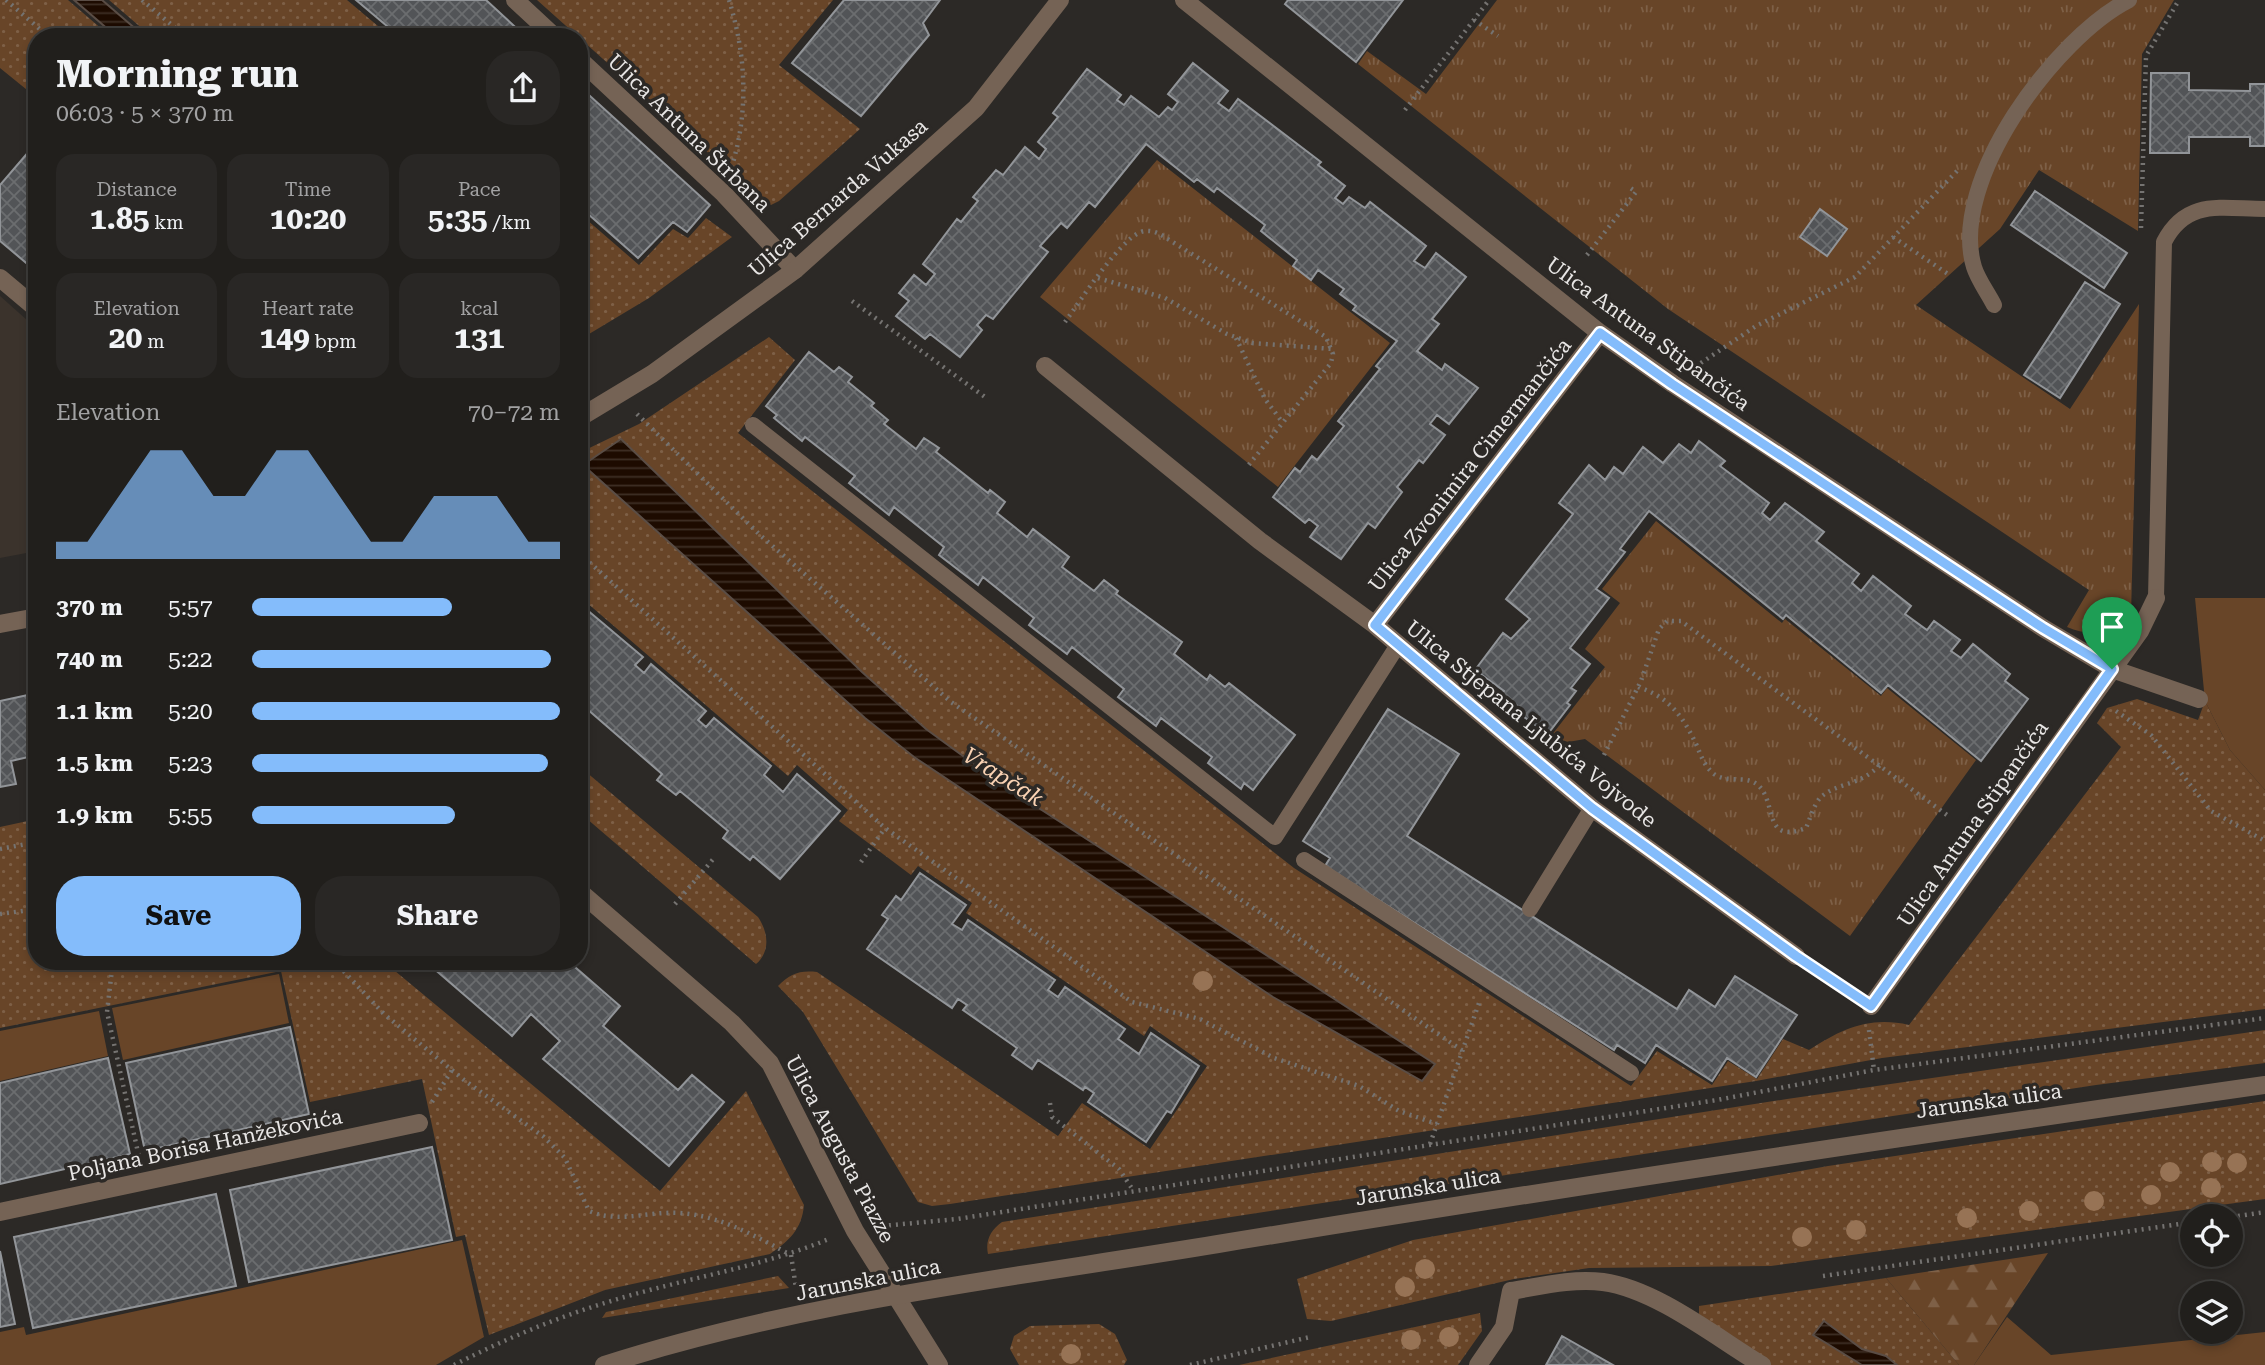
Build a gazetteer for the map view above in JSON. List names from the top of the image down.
{
  "streets": {
    "street": [
      "Ulica Antuna Štrbana",
      "Ulica Bernarda Vukasa",
      "Ulica Antuna Stipančića",
      "Ulica Zvonimira Cimermančića",
      "Ulica Stjepana Ljubića Vojvode",
      "Jarunska ulica",
      "Poljana Borisa Hanžekovića",
      "Ulica Augusta Piazze"
    ]
  },
  "crossings": [
    ["Ulica Antuna Štrbana", "Ulica Bernarda Vukasa"],
    ["Ulica Antuna Stipančića", "Ulica Zvonimira Cimermančića"],
    ["Ulica Zvonimira Cimermančića", "Ulica Stjepana Ljubića Vojvode"],
    ["Jarunska ulica", "Ulica Augusta Piazze"]
  ],
  "water": ["Vrapčak"],
  "page": {
    "heading": ["Morning run", "06:03 · 5 × 370 m"],
    "stats": [
      ["Distance", "1.85 km"],
      ["Time", "10:20"],
      ["Pace", "5:35 /km"],
      ["Elevation", "20 m"],
      ["Heart rate", "149 bpm"],
      ["kcal", "131"]
    ],
    "chart": ["Elevation", "70–72 m"],
    "list": [
      {
        "name": "370 m",
        "note": "5:57"
      },
      {
        "name": "740 m",
        "note": "5:22"
      },
      {
        "name": "1.1 km",
        "note": "5:20"
      },
      {
        "name": "1.5 km",
        "note": "5:23"
      },
      {
        "name": "1.9 km",
        "note": "5:55"
      }
    ],
    "buttons": ["Save", "Share"]
  }
}
